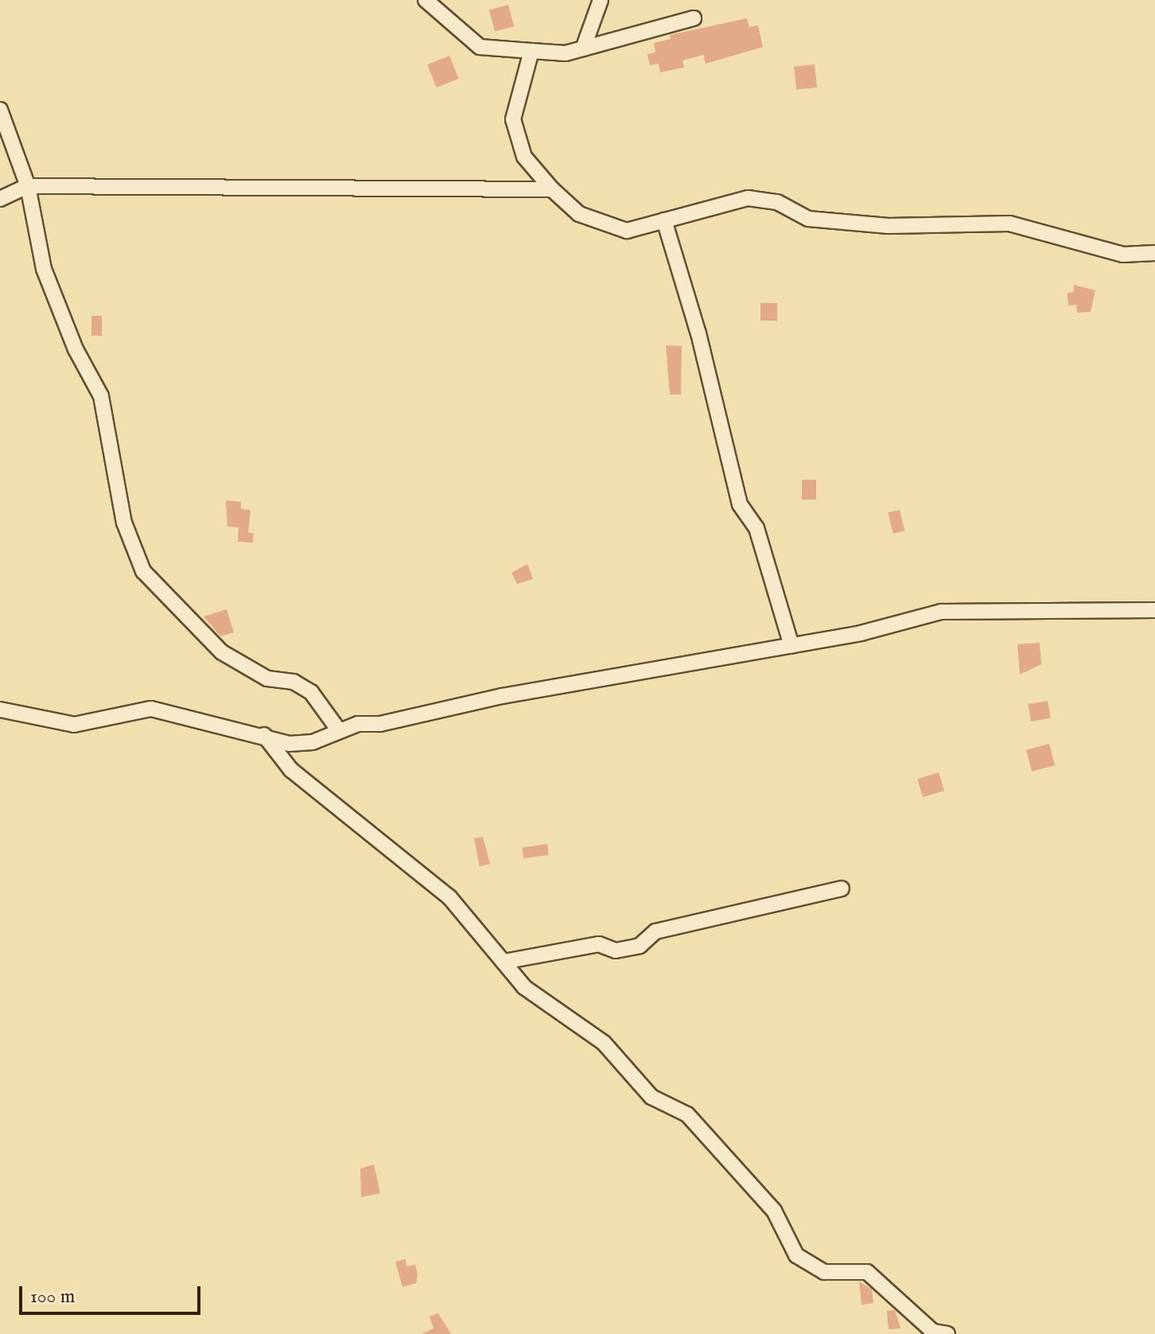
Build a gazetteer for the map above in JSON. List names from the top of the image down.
{
  "scale_bar": "100 m"
}
